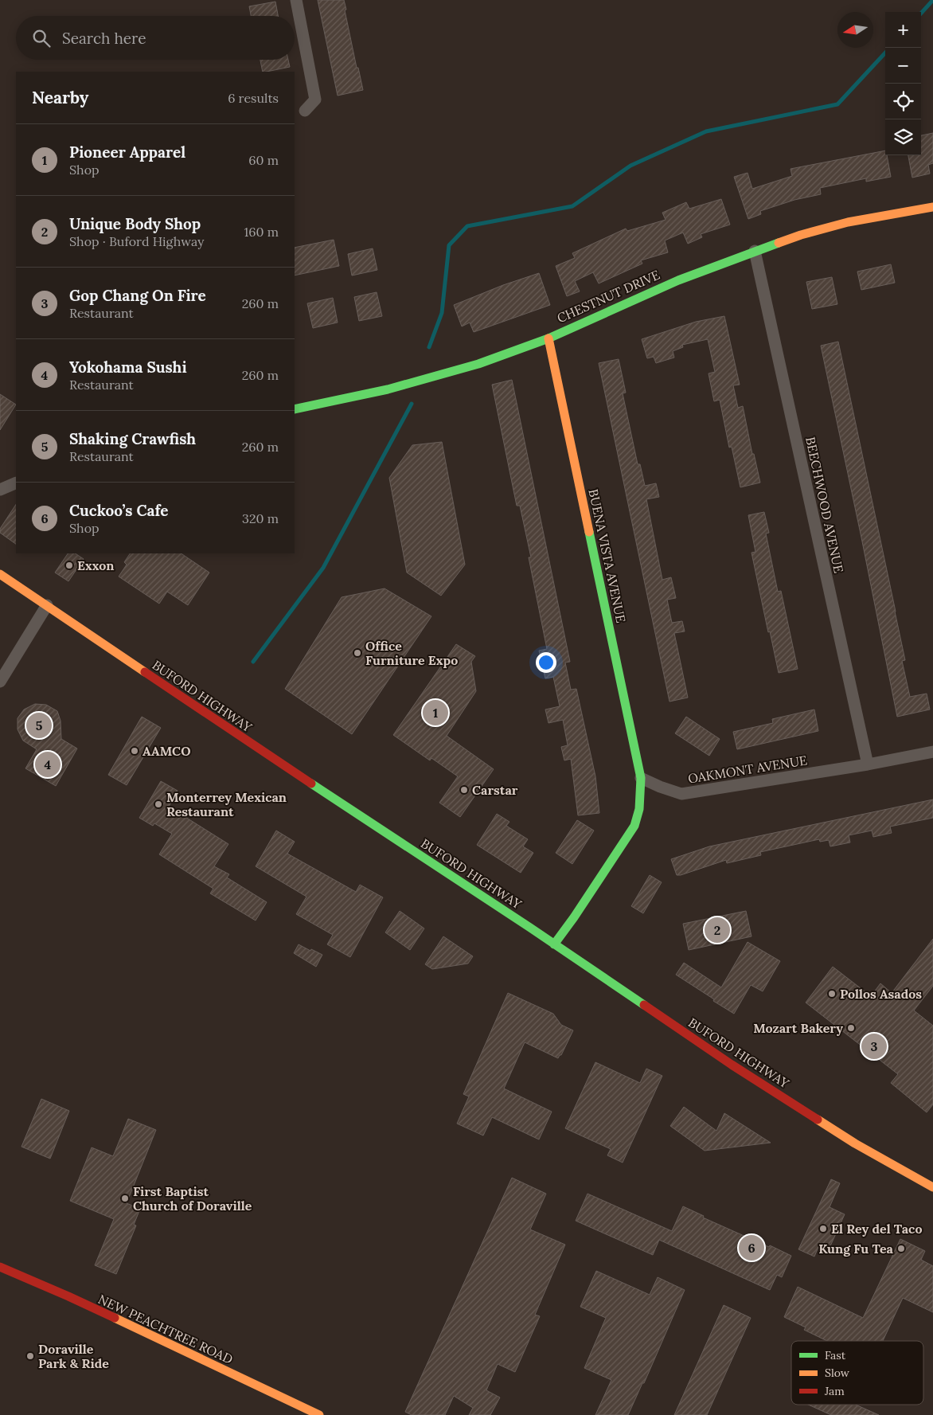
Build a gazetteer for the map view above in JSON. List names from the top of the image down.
{
  "streets": {
    "street": [
      "CHESTNUT DRIVE",
      "BEECHWOOD AVENUE",
      "BUENA VISTA AVENUE",
      "BUFORD HIGHWAY",
      "OAKMONT AVENUE",
      "NEW PEACHTREE ROAD"
    ]
  },
  "crossings": [
    ["CHESTNUT DRIVE", "BEECHWOOD AVENUE"],
    ["CHESTNUT DRIVE", "BUENA VISTA AVENUE"],
    ["BEECHWOOD AVENUE", "OAKMONT AVENUE"],
    ["BUENA VISTA AVENUE", "OAKMONT AVENUE"]
  ],
  "places": [
    "Exxon",
    "Office Furniture Expo",
    "AAMCO",
    "Carstar",
    "Monterrey Mexican Restaurant",
    "Pollos Asados",
    "Mozart Bakery",
    "First Baptist Church of Doraville",
    "El Rey del Taco",
    "Kung Fu Tea",
    "Doraville Park & Ride"
  ],
  "legend": ["Fast", "Slow", "Jam"],
  "north": "left",
  "page": {
    "map_buttons": ["+", "−"],
    "search": "Search here",
    "heading": ["Nearby", "6 results"],
    "list": [
      {
        "mark": "1",
        "name": "Pioneer Apparel",
        "note": "Shop",
        "value": "60 m"
      },
      {
        "mark": "2",
        "name": "Unique Body Shop",
        "note": "Shop · Buford Highway",
        "value": "160 m"
      },
      {
        "mark": "3",
        "name": "Gop Chang On Fire",
        "note": "Restaurant",
        "value": "260 m"
      },
      {
        "mark": "4",
        "name": "Yokohama Sushi",
        "note": "Restaurant",
        "value": "260 m"
      },
      {
        "mark": "5",
        "name": "Shaking Crawfish",
        "note": "Restaurant",
        "value": "260 m"
      },
      {
        "mark": "6",
        "name": "Cuckoo’s Cafe",
        "note": "Shop",
        "value": "320 m"
      }
    ],
    "pins": [
      "1",
      "5",
      "4",
      "2",
      "3",
      "6"
    ]
  }
}
